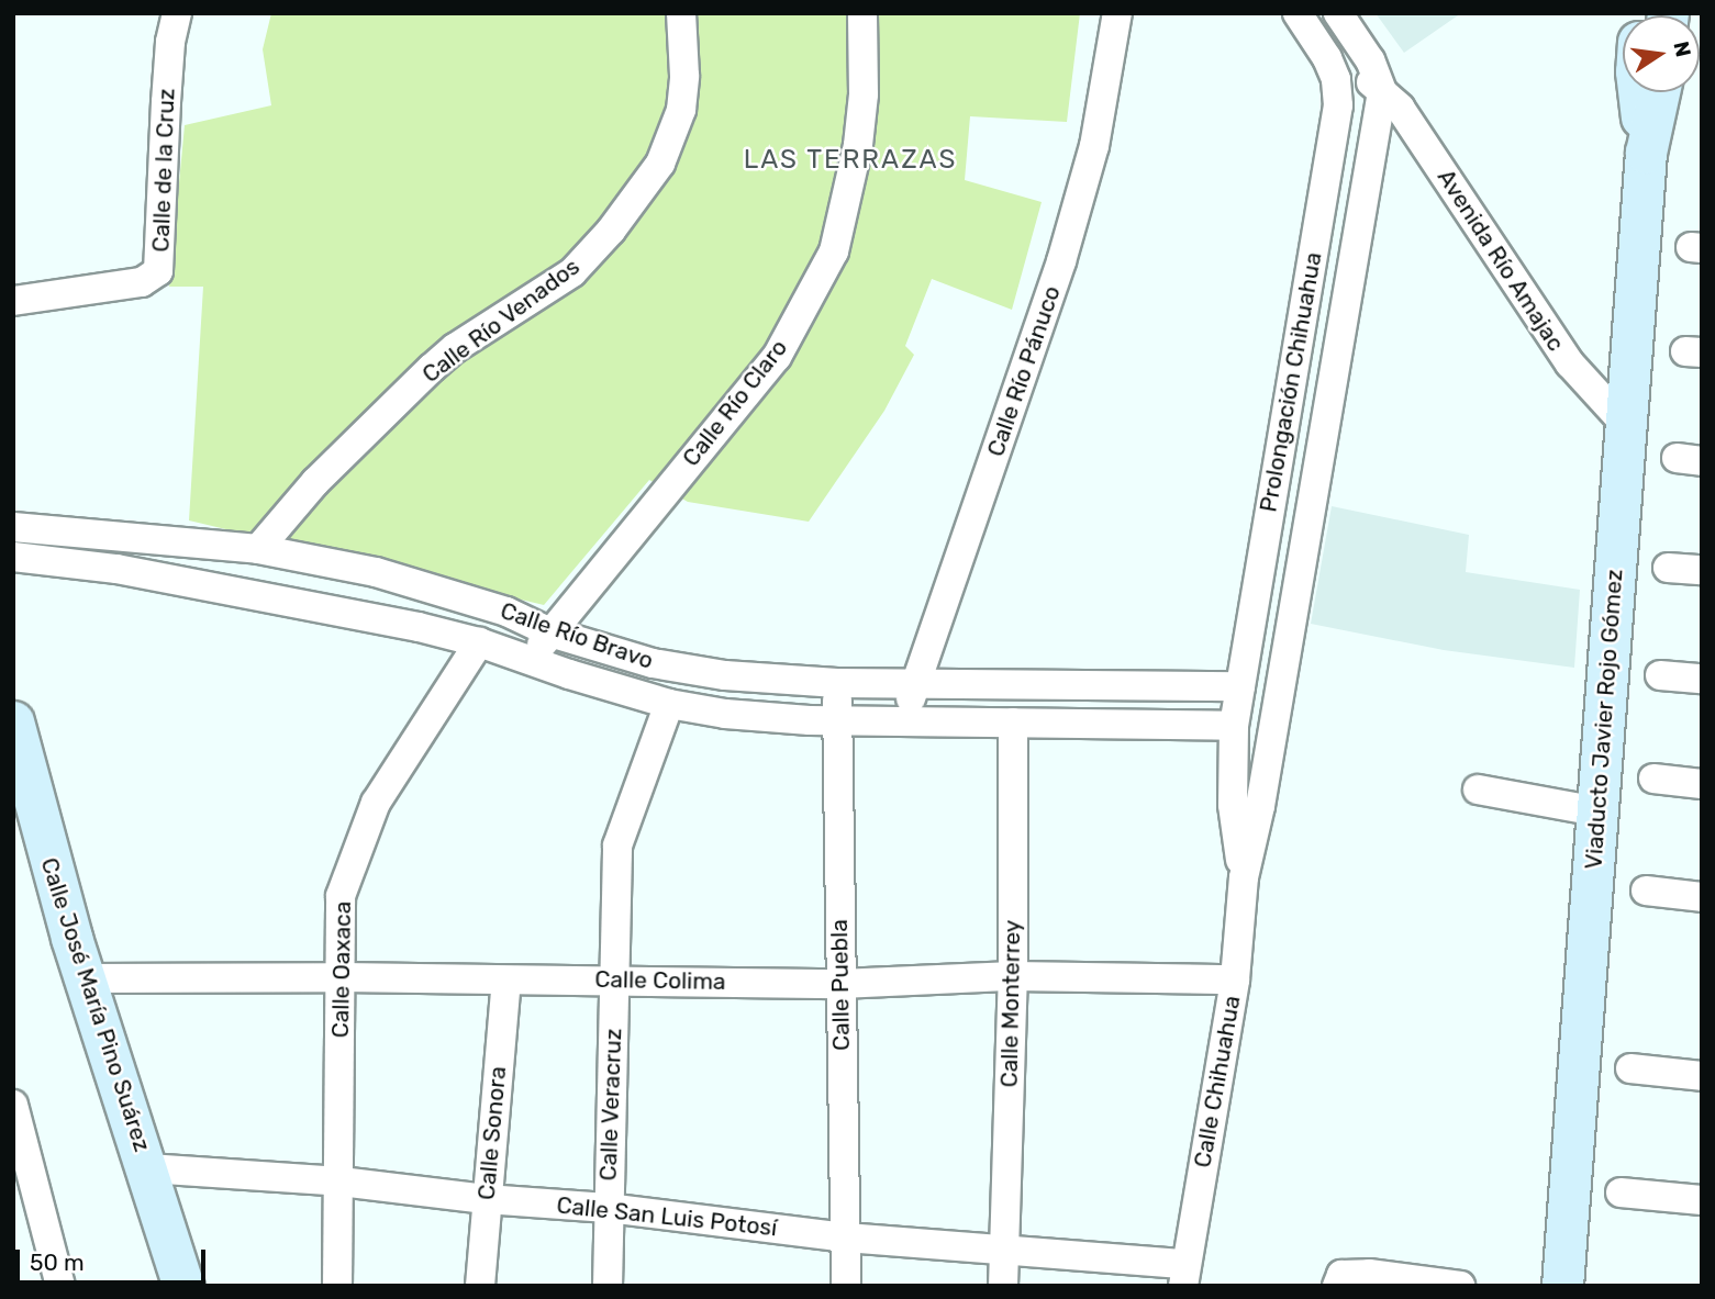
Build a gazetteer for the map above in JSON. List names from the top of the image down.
{
  "streets": {
    "main road": ["Viaducto Javier Rojo Gómez", "Calle José María Pino Suárez"],
    "street": [
      "Calle de la Cruz",
      "Avenida Río Amajac",
      "Calle Río Venados",
      "Calle Río Pánuco",
      "Prolongación Chihuahua",
      "Calle Río Claro",
      "Calle Río Bravo",
      "Calle Oaxaca",
      "Calle Colima",
      "Calle Puebla",
      "Calle Monterrey",
      "Calle Chihuahua",
      "Calle Veracruz",
      "Calle Sonora",
      "Calle San Luis Potosí"
    ]
  },
  "crossings": [
    ["Avenida Río Amajac", "Prolongación Chihuahua"],
    ["Avenida Río Amajac", "Viaducto Javier Rojo Gómez"],
    ["Calle Río Venados", "Calle Río Bravo"],
    ["Calle Río Pánuco", "Calle Río Bravo"],
    ["Prolongación Chihuahua", "Calle Río Bravo"],
    ["Prolongación Chihuahua", "Calle Chihuahua"],
    ["Calle Río Claro", "Calle Río Bravo"],
    ["Calle Río Bravo", "Calle Oaxaca"],
    ["Calle Río Bravo", "Calle Puebla"],
    ["Calle Río Bravo", "Calle Monterrey"],
    ["Calle Río Bravo", "Calle Chihuahua"],
    ["Calle Río Bravo", "Calle Veracruz"],
    ["Calle Oaxaca", "Calle Colima"],
    ["Calle Oaxaca", "Calle San Luis Potosí"],
    ["Calle Colima", "Calle Puebla"],
    ["Calle Colima", "Calle Monterrey"],
    ["Calle Colima", "Calle José María Pino Suárez"],
    ["Calle Colima", "Calle Chihuahua"],
    ["Calle Colima", "Calle Veracruz"],
    ["Calle Colima", "Calle Sonora"],
    ["Calle Puebla", "Calle San Luis Potosí"],
    ["Calle Monterrey", "Calle San Luis Potosí"],
    ["Calle José María Pino Suárez", "Calle San Luis Potosí"],
    ["Calle Chihuahua", "Calle San Luis Potosí"],
    ["Calle Veracruz", "Calle San Luis Potosí"],
    ["Calle Sonora", "Calle San Luis Potosí"]
  ],
  "districts": ["LAS TERRAZAS"],
  "scale_bar": "50 m",
  "north": "right"
}
